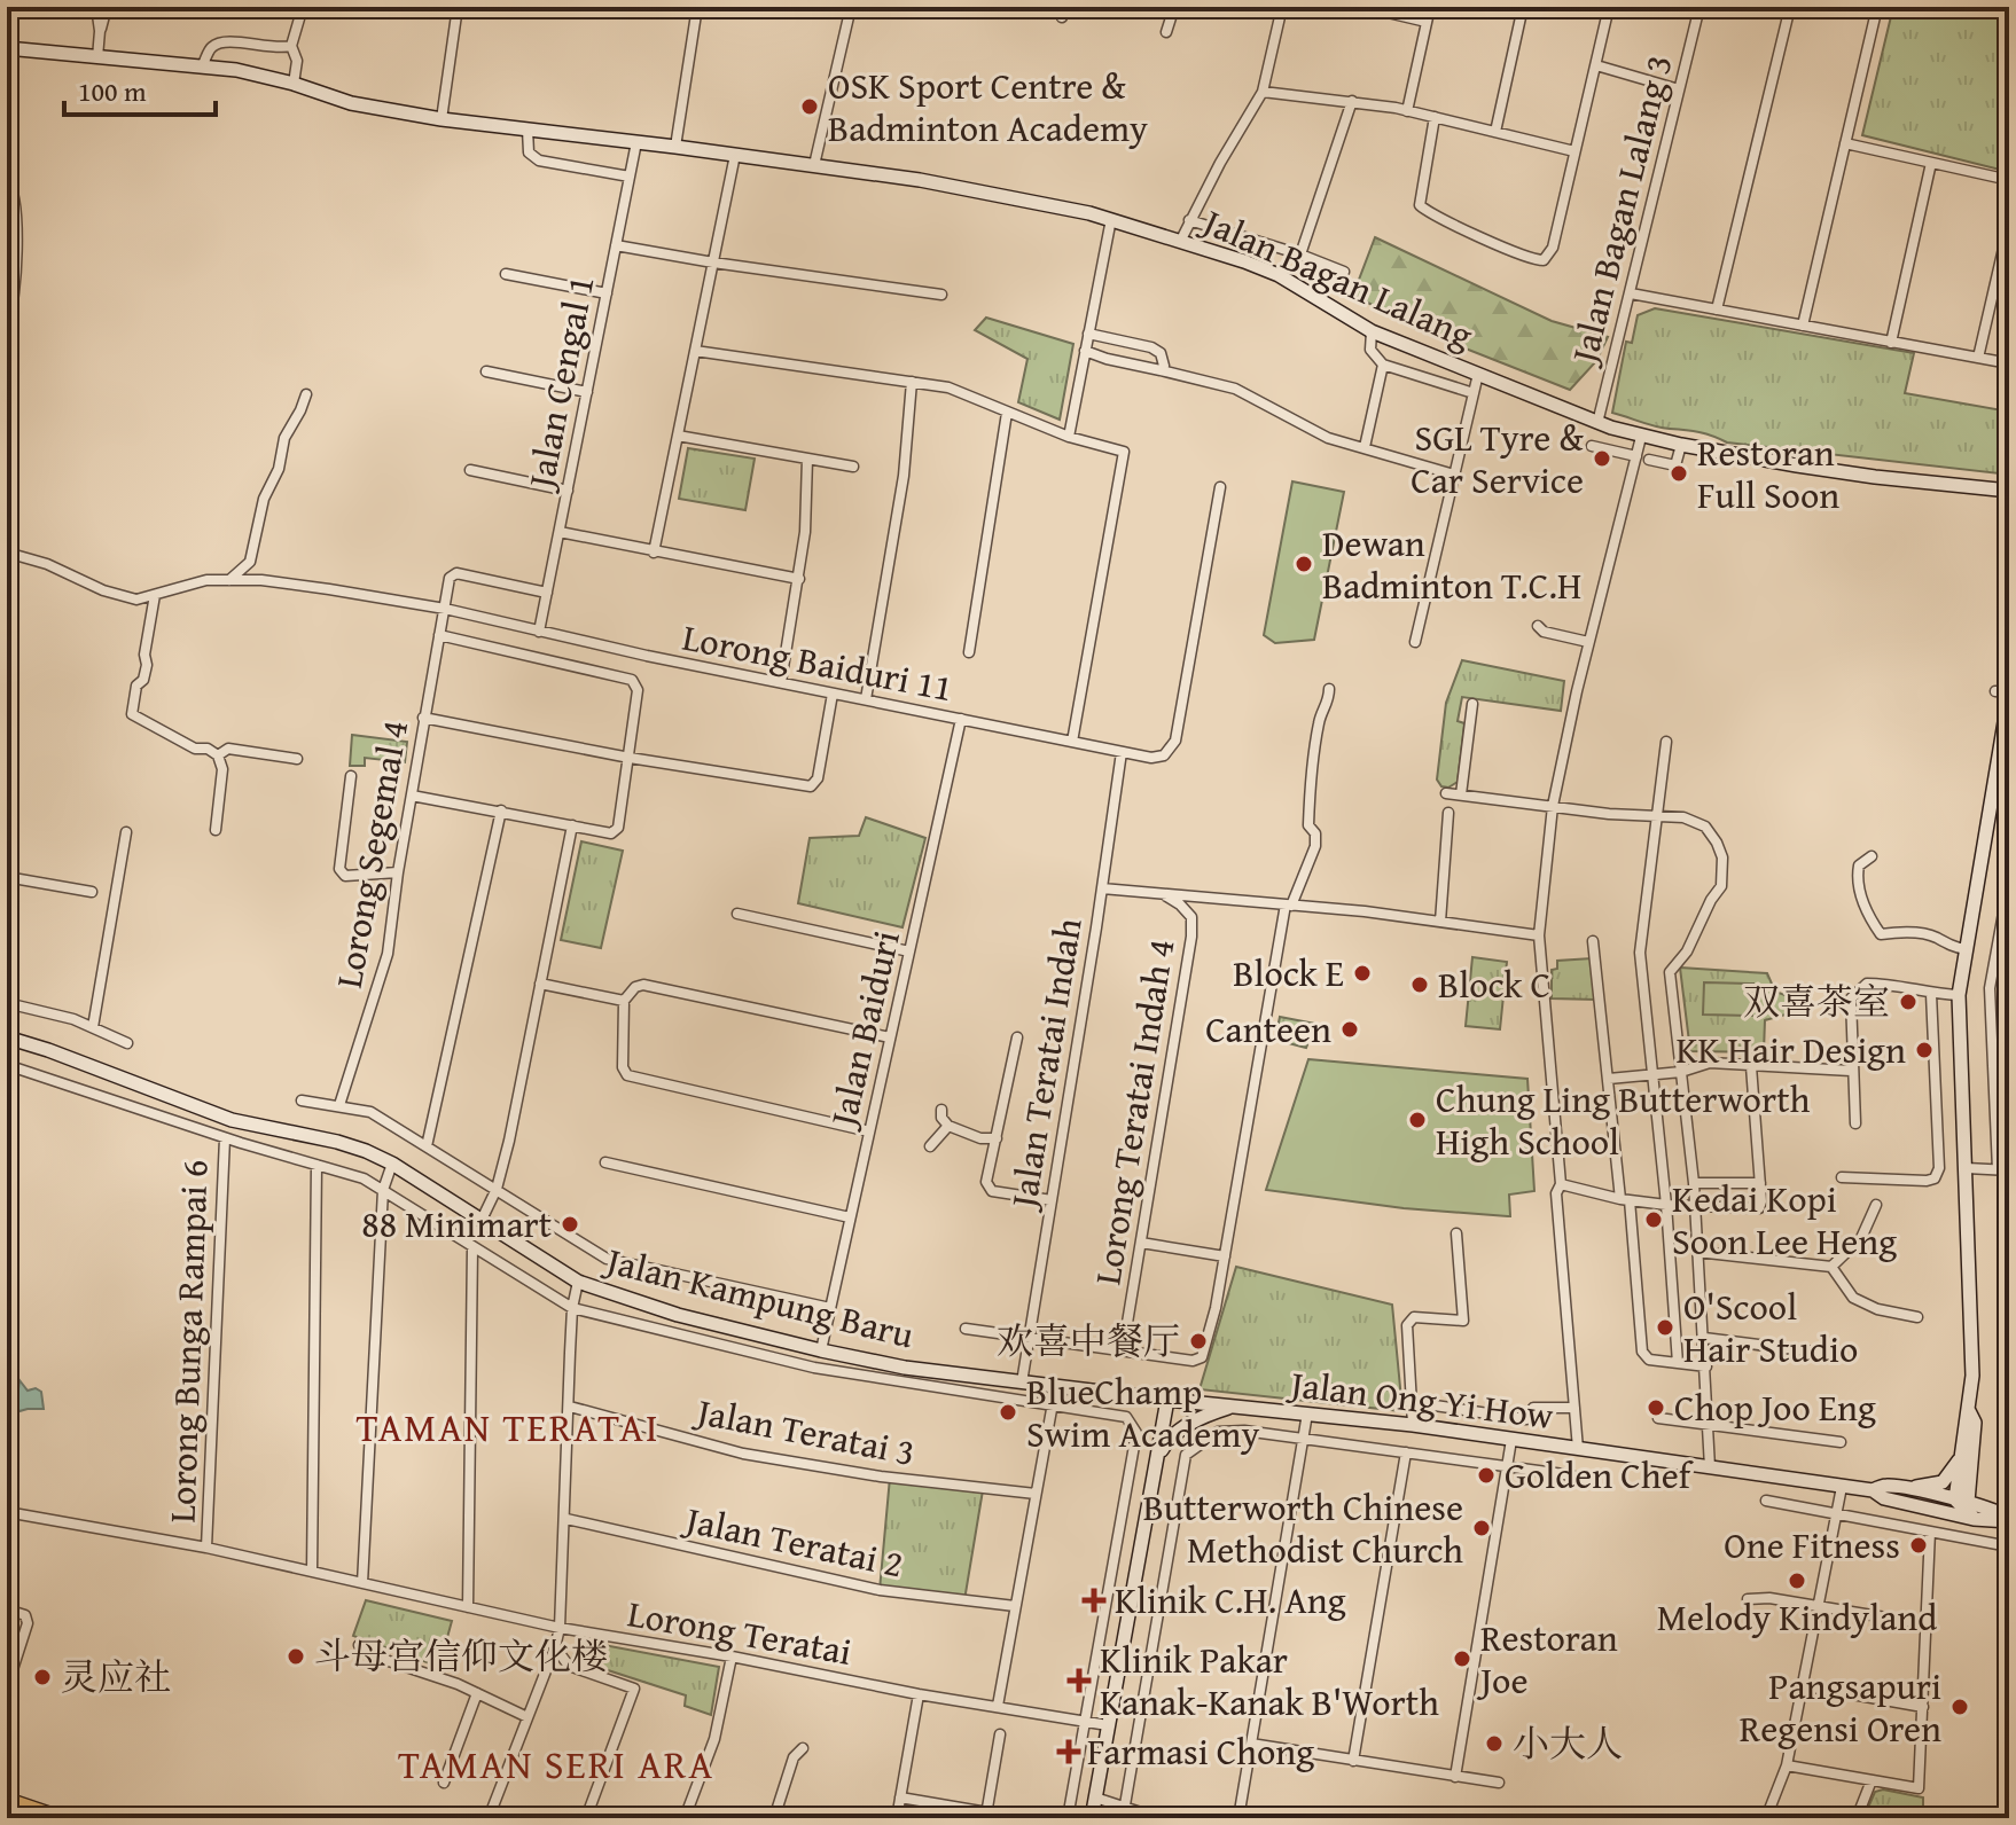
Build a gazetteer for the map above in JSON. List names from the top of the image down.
{
  "streets": {
    "main road": ["Jalan Bagan Lalang", "Jalan Kampung Baru", "Jalan Ong Yi How"],
    "street": [
      "Jalan Bagan Lalang 3",
      "Jalan Cengal 1",
      "Lorong Baiduri 11",
      "Lorong Segemal 4",
      "Jalan Baiduri",
      "Jalan Teratai Indah",
      "Lorong Teratai Indah 4",
      "Lorong Bunga Rampai 6",
      "Jalan Teratai 3",
      "Jalan Teratai 2",
      "Lorong Teratai"
    ]
  },
  "crossings": [
    ["Jalan Bagan Lalang 3", "Jalan Bagan Lalang"],
    ["Jalan Bagan Lalang", "Jalan Cengal 1"],
    ["Jalan Cengal 1", "Lorong Baiduri 11"],
    ["Jalan Cengal 1", "Lorong Segemal 4"],
    ["Lorong Baiduri 11", "Lorong Segemal 4"],
    ["Lorong Baiduri 11", "Jalan Baiduri"],
    ["Lorong Baiduri 11", "Jalan Teratai Indah"],
    ["Jalan Baiduri", "Jalan Kampung Baru"],
    ["Jalan Teratai Indah", "Jalan Kampung Baru"],
    ["Lorong Teratai Indah 4", "Jalan Kampung Baru"],
    ["Jalan Kampung Baru", "Jalan Ong Yi How"],
    ["Lorong Bunga Rampai 6", "Lorong Teratai"]
  ],
  "districts": ["TAMAN TERATAI", "TAMAN SERI ARA"],
  "places": {
    "other": [
      "OSK Sport Centre & Badminton Academy",
      "SGL Tyre & Car Service",
      "Restoran Full Soon",
      "Dewan Badminton T.C.H",
      "Block E",
      "Block C",
      "双喜茶室",
      "Canteen",
      "KK Hair Design",
      "Chung Ling Butterworth High School",
      "Kedai Kopi Soon Lee Heng",
      "88 Minimart",
      "O'Scool Hair Studio",
      "欢喜中餐厅",
      "Chop Joo Eng",
      "BlueChamp Swim Academy",
      "Golden Chef",
      "Butterworth Chinese Methodist Church",
      "One Fitness",
      "Melody Kindyland",
      "斗母宫信仰文化楼",
      "Restoran Joe",
      "灵应社",
      "Pangsapuri Regensi Oren",
      "小大人"
    ],
    "health": ["Klinik C.H. Ang", "Klinik Pakar Kanak-Kanak B'Worth", "Farmasi Chong"]
  },
  "scale_bar": "100 m"
}
